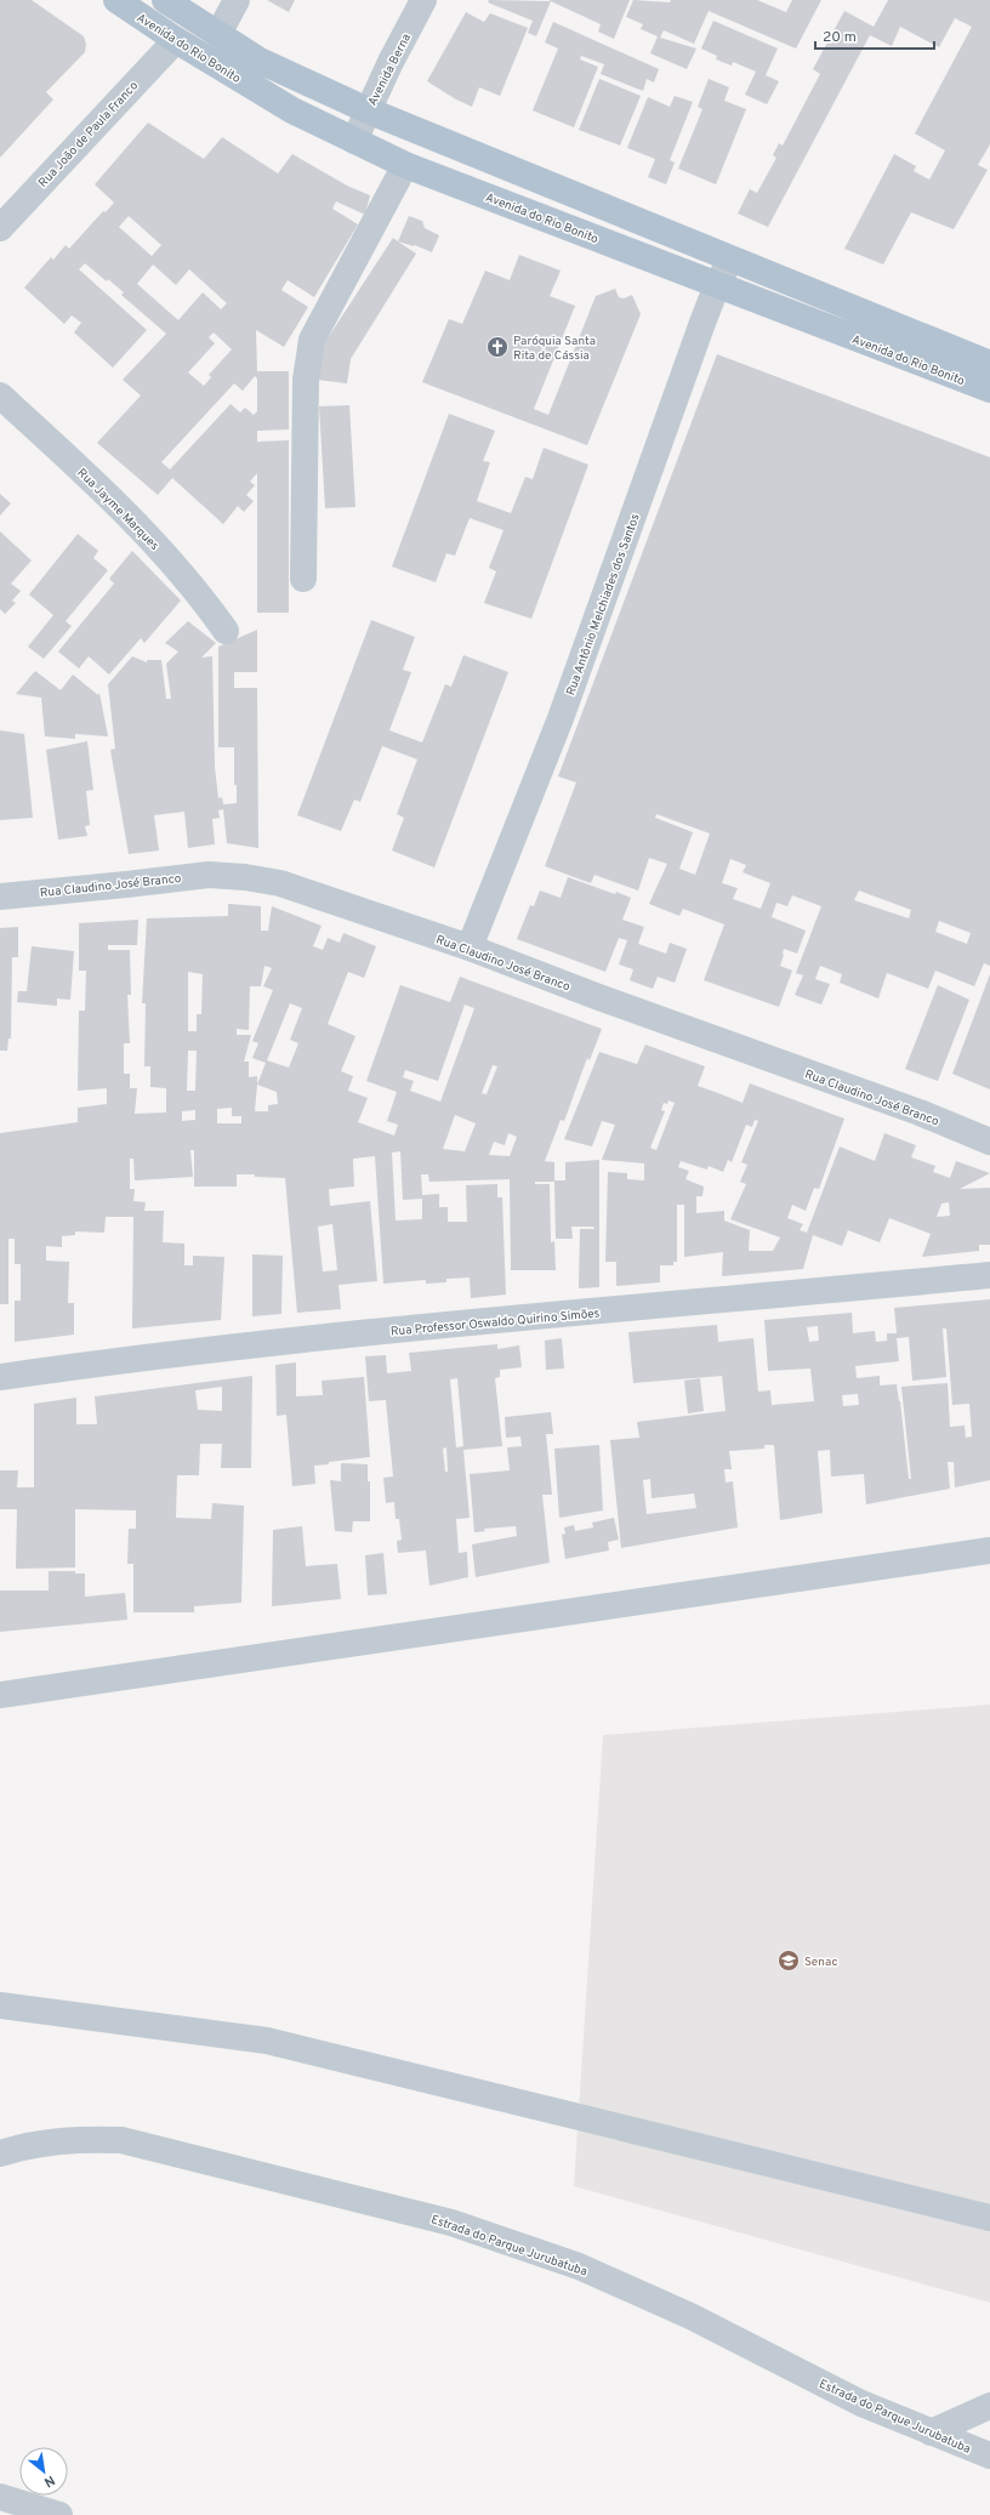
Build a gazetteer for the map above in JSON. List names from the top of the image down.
{
  "streets": {
    "main road": ["Avenida do Rio Bonito"],
    "street": [
      "Avenida Berna",
      "Rua João de Paula Franco",
      "Rua Jayme Marques",
      "Rua Antônio Melchiades dos Santos",
      "Rua Claudino José Branco",
      "Rua Professor Oswaldo Quirino Simões",
      "Estrada do Parque Jurubatuba"
    ]
  },
  "crossings": [
    ["Avenida do Rio Bonito", "Avenida Berna"],
    ["Avenida do Rio Bonito", "Rua João de Paula Franco"],
    ["Avenida do Rio Bonito", "Rua Antônio Melchiades dos Santos"],
    ["Rua Antônio Melchiades dos Santos", "Rua Claudino José Branco"]
  ],
  "places": {
    "church": ["Paróquia Santa Rita de Cássia"],
    "school or university": ["Senac"]
  },
  "scale_bar": "20 m",
  "north": "bottom right"
}
